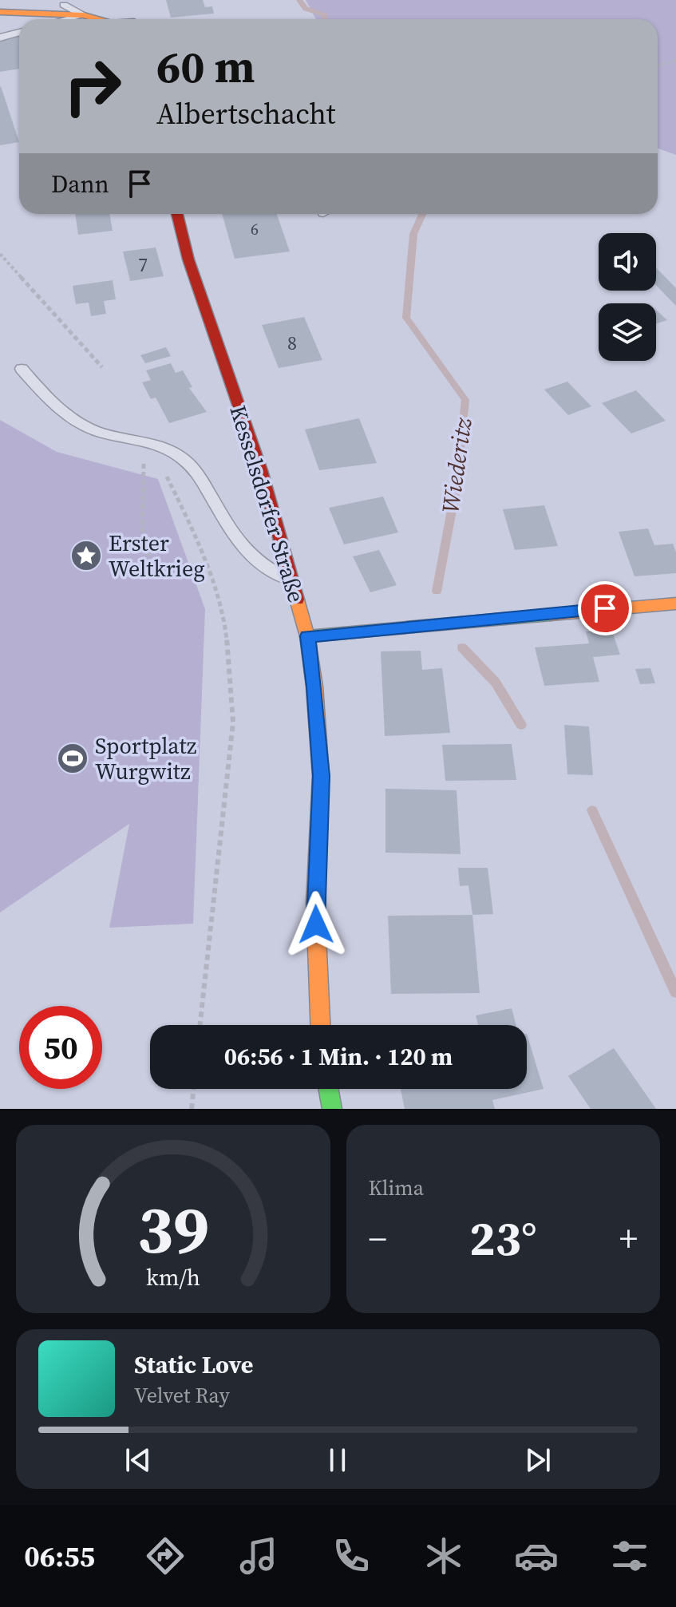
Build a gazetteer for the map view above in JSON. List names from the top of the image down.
{
  "streets": {
    "main road": ["Kesselsdorfer Straße"]
  },
  "water": ["Wiederitz"],
  "places": {
    "place": ["Erster Weltkrieg"],
    "sports": ["Sportplatz Wurgwitz"]
  },
  "house_numbers": ["6", "7", "8"],
  "page": {
    "turn": ["60 m", "Albertschacht"],
    "then": "Dann",
    "limit": "50",
    "trip": "06:56 · 1 Min. · 120 m",
    "tile": "Klima",
    "heat": ["−", "23°", "+"],
    "song": ["Static Love", "Velvet Ray"],
    "tabs": "06:55",
    "gauge": ["39", "km/h"]
  }
}
